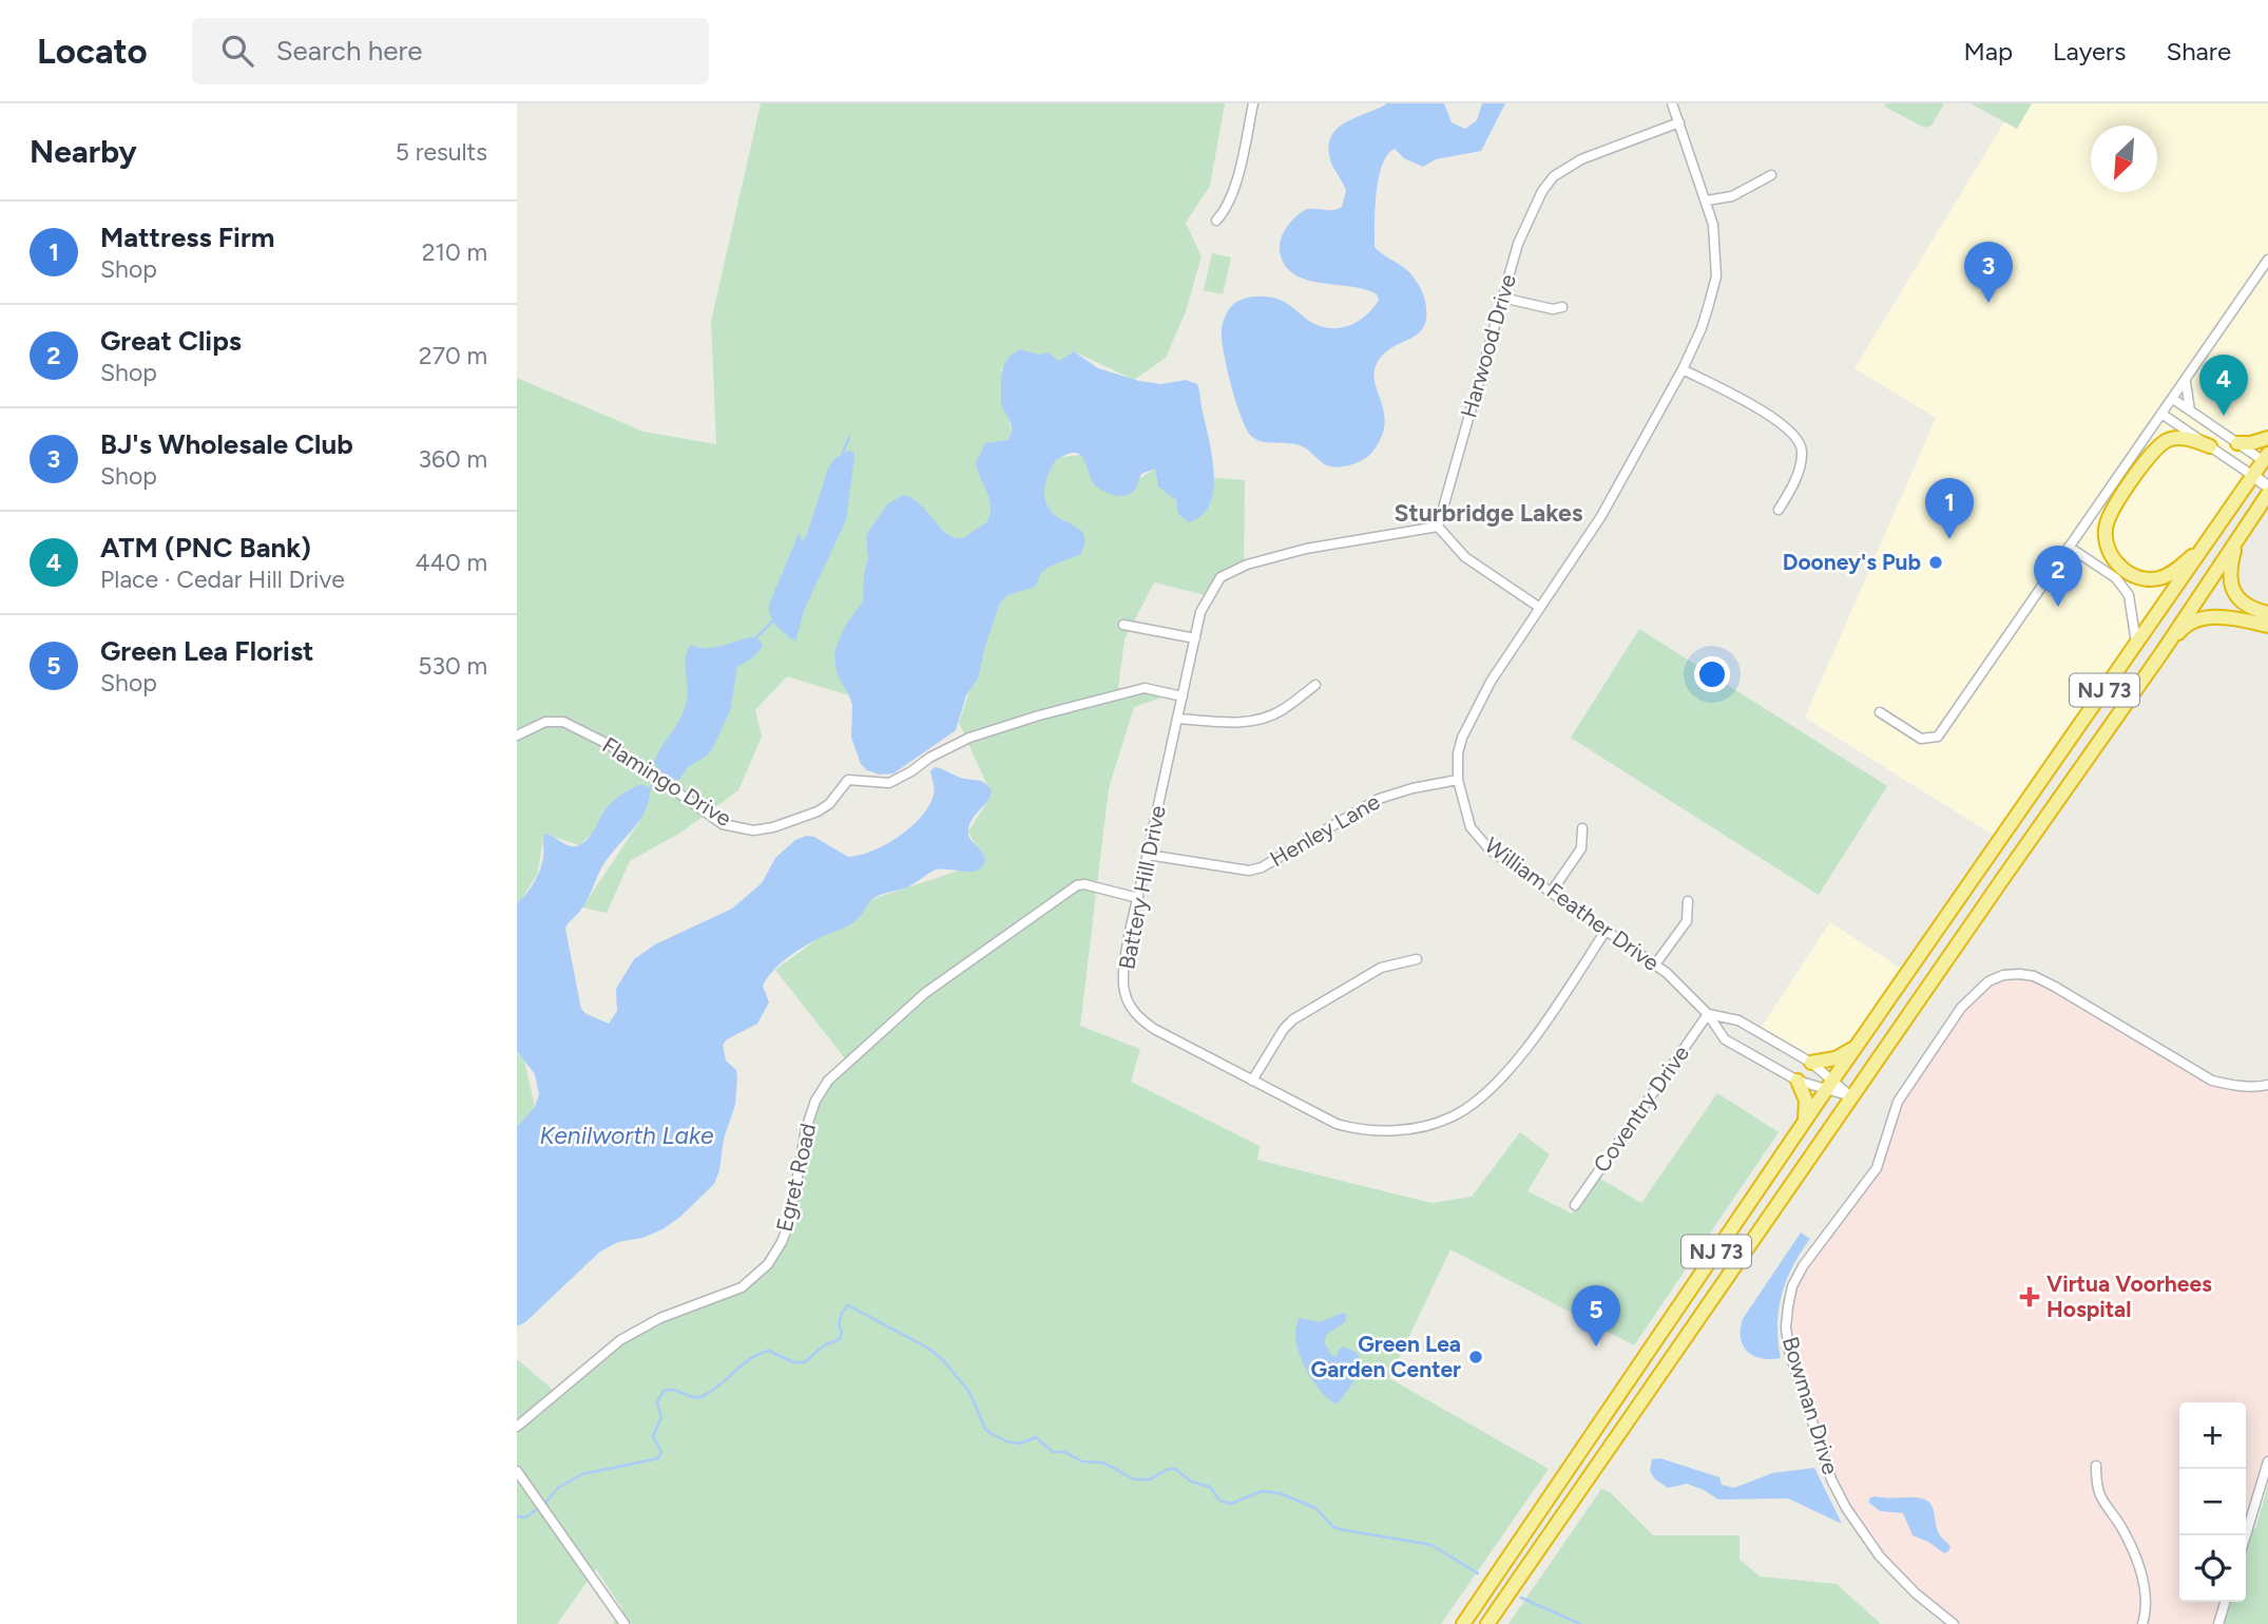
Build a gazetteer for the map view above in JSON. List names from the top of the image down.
{
  "streets": {
    "highway": ["NJ 73"],
    "street": [
      "Harwood Drive",
      "Flamingo Drive",
      "Henley Lane",
      "Battery Hill Drive",
      "William Feather Drive",
      "Coventry Drive",
      "Egret Road",
      "Bowman Drive"
    ]
  },
  "crossings": [
    ["Harwood Drive", "Battery Hill Drive"],
    ["Harwood Drive", "William Feather Drive"],
    ["NJ 73", "William Feather Drive"],
    ["Flamingo Drive", "Battery Hill Drive"],
    ["Henley Lane", "Battery Hill Drive"],
    ["Henley Lane", "William Feather Drive"],
    ["Battery Hill Drive", "William Feather Drive"],
    ["Battery Hill Drive", "Egret Road"],
    ["William Feather Drive", "Coventry Drive"]
  ],
  "districts": ["Sturbridge Lakes"],
  "water": ["Kenilworth Lake"],
  "places": {
    "other": ["Dooney's Pub", "Green Lea Garden Center"],
    "health": ["Virtua Voorhees Hospital"]
  },
  "north": "bottom left",
  "page": {
    "header": "Locato",
    "search": "Search here",
    "nav": ["Map", "Layers", "Share"],
    "heading": ["Nearby", "5 results"],
    "list": [
      {
        "mark": "1",
        "name": "Mattress Firm",
        "note": "Shop",
        "value": "210 m"
      },
      {
        "mark": "2",
        "name": "Great Clips",
        "note": "Shop",
        "value": "270 m"
      },
      {
        "mark": "3",
        "name": "BJ's Wholesale Club",
        "note": "Shop",
        "value": "360 m"
      },
      {
        "mark": "4",
        "name": "ATM (PNC Bank)",
        "note": "Place · Cedar Hill Drive",
        "value": "440 m"
      },
      {
        "mark": "5",
        "name": "Green Lea Florist",
        "note": "Shop",
        "value": "530 m"
      }
    ],
    "pins": [
      "3",
      "4",
      "1",
      "2",
      "5"
    ],
    "map_buttons": ["+", "−"]
  }
}
